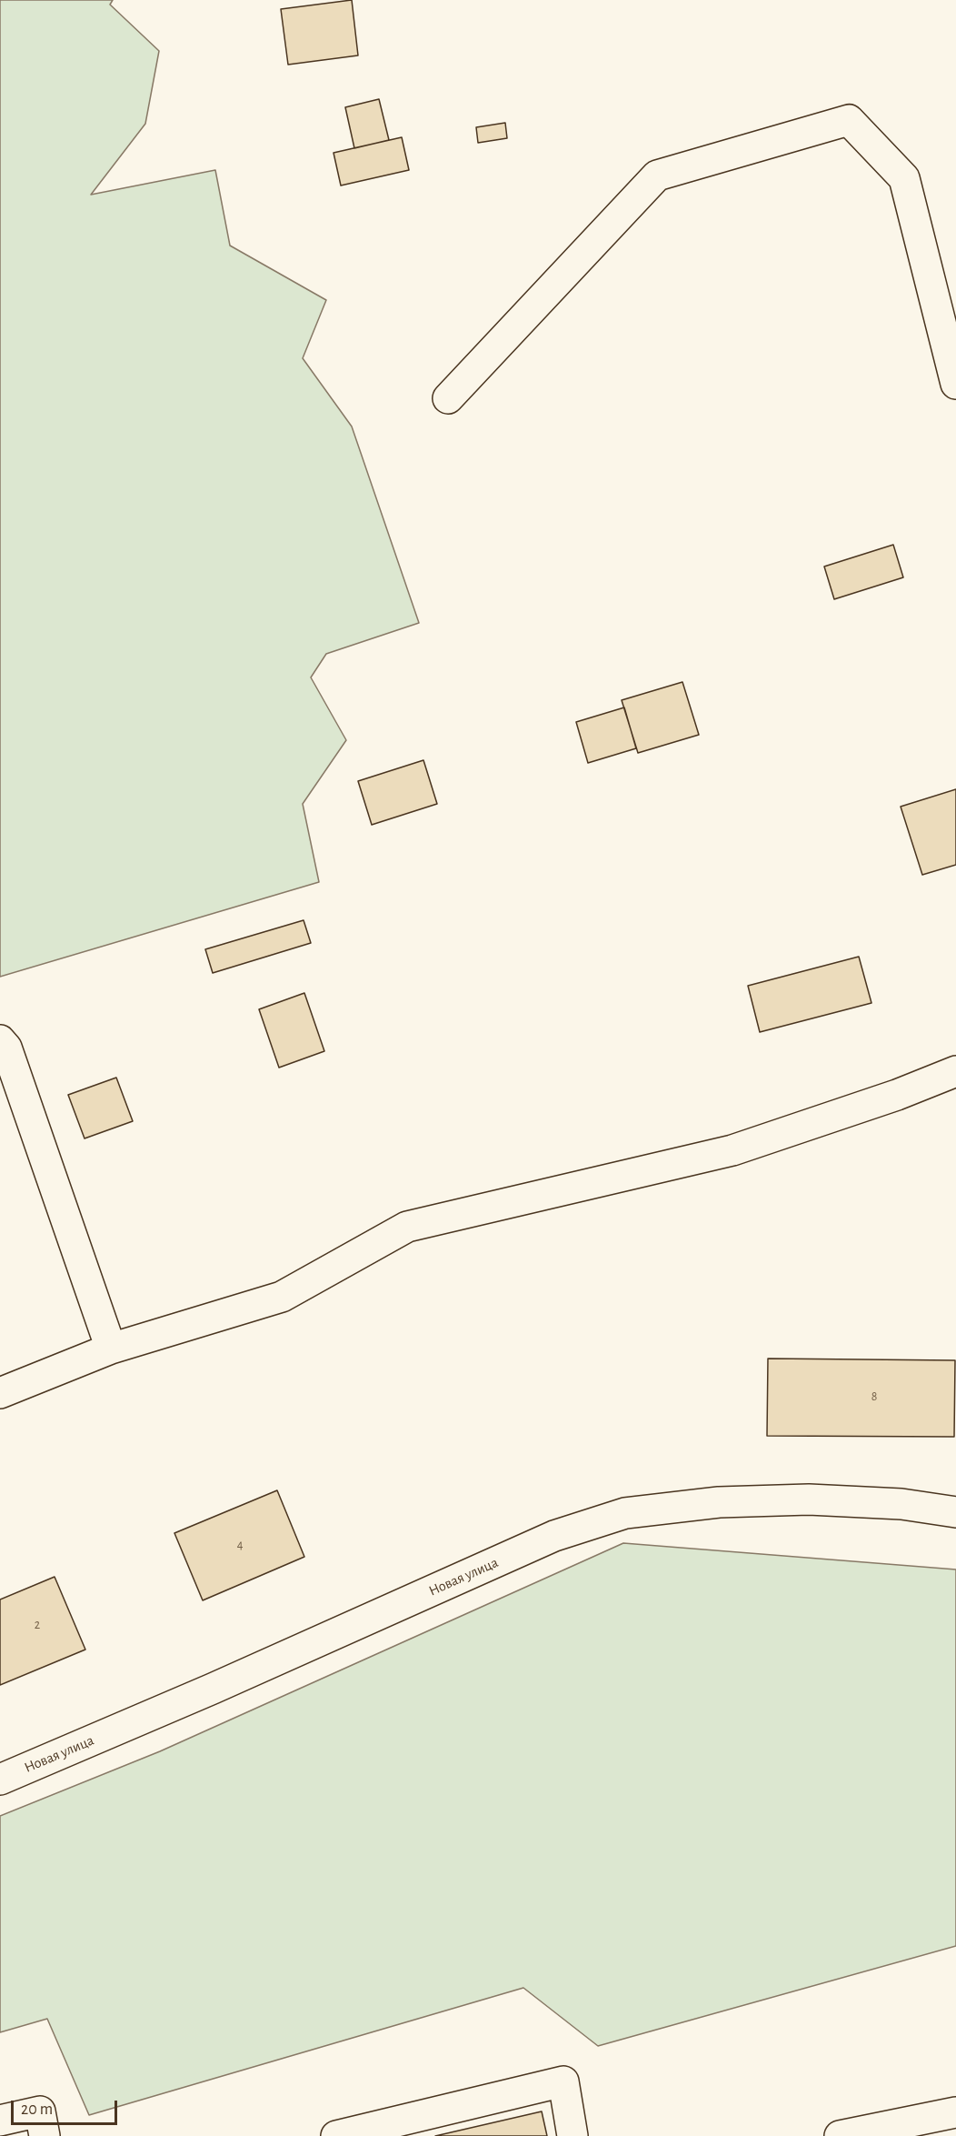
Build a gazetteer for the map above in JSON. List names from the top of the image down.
{
  "streets": {
    "main road": ["Новая улица"]
  },
  "house_numbers": ["8", "4", "2"],
  "scale_bar": "20 m"
}
